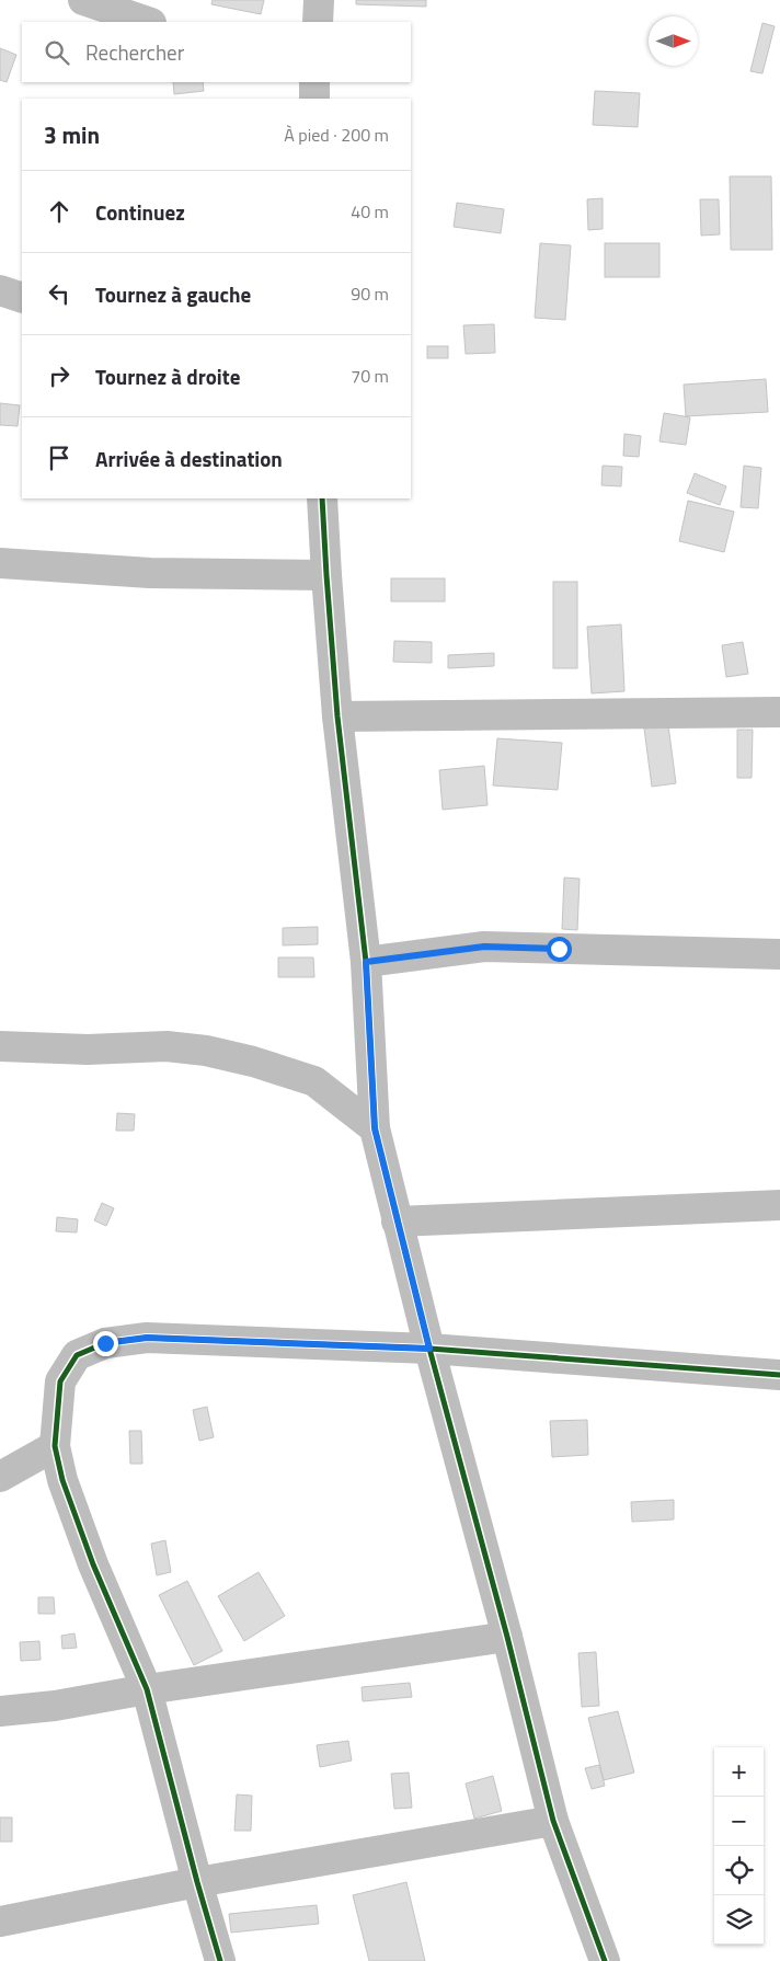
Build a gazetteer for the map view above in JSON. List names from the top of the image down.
{
  "north": "right",
  "page": {
    "search": "Rechercher",
    "heading": ["3 min", "À pied · 200 m"],
    "list": [
      ["Continuez", "40 m"],
      ["Tournez à gauche", "90 m"],
      ["Tournez à droite", "70 m"],
      "Arrivée à destination"
    ],
    "map_buttons": ["+", "−"]
  }
}
